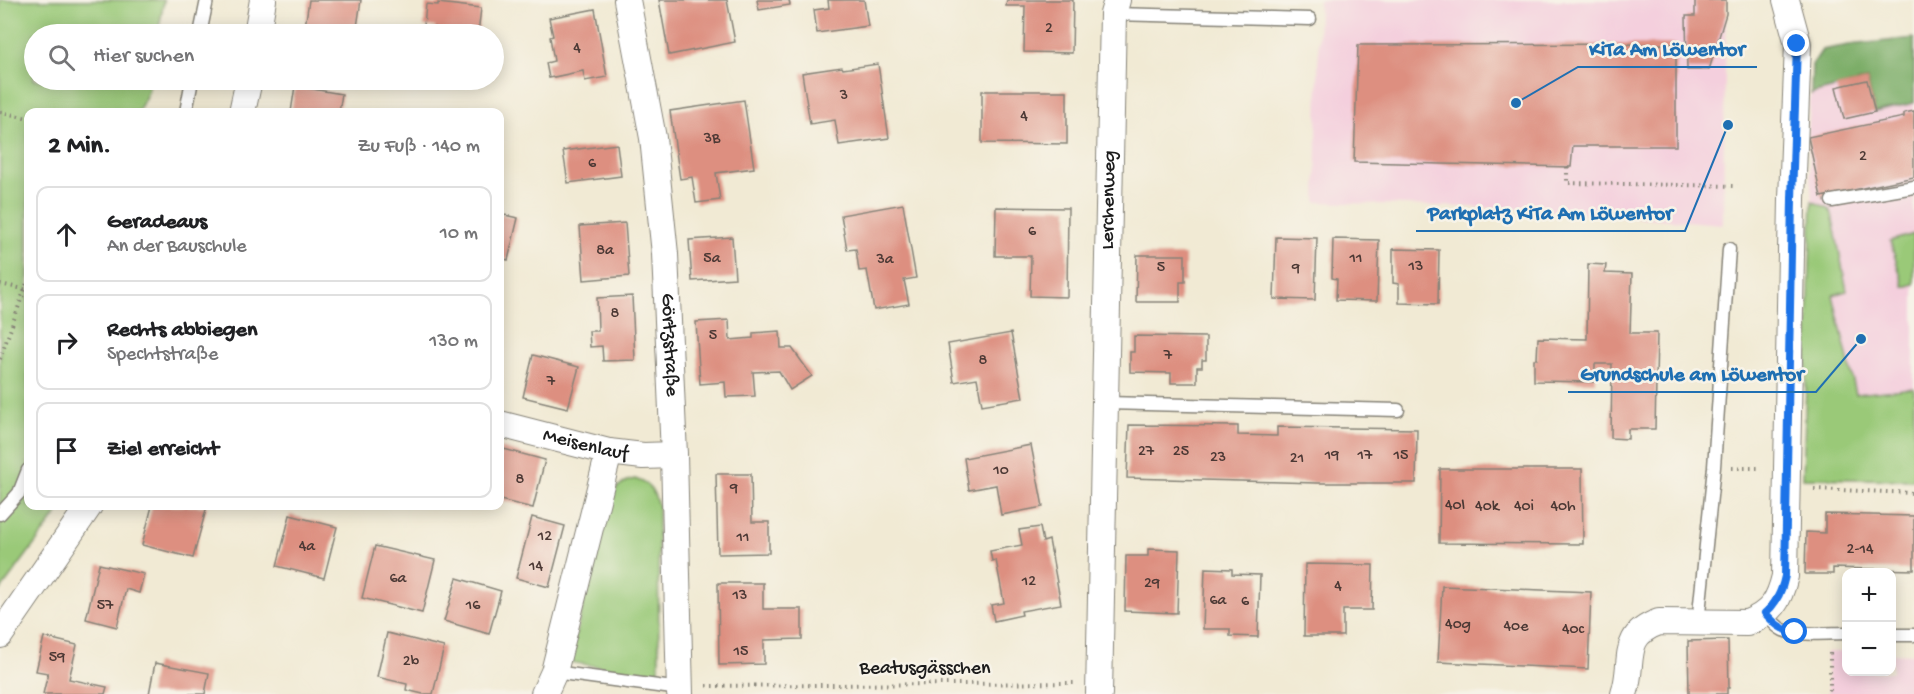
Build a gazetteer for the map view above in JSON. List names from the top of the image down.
{
  "streets": {
    "street": ["Lerchenweg", "Görtzstraße", "Meisenlauf"],
    "path": ["Beatusgässchen"]
  },
  "crossings": [
    ["Lerchenweg", "Beatusgässchen"],
    ["Görtzstraße", "Meisenlauf"],
    ["Görtzstraße", "Beatusgässchen"]
  ],
  "places": ["KiTa Am Löwentor", "Parkplatz KiTa Am Löwentor", "Grundschule am Löwentor"],
  "house_numbers": [
    "2",
    "4",
    "3",
    "4",
    "3B",
    "2",
    "6",
    "6",
    "8a",
    "5a",
    "11",
    "3a",
    "13",
    "5",
    "9",
    "8",
    "5",
    "7",
    "8",
    "7",
    "27",
    "25",
    "19",
    "17",
    "15",
    "23",
    "21",
    "10",
    "8",
    "9",
    "40l",
    "40k",
    "40i",
    "40h",
    "12",
    "11",
    "4a",
    "2-14",
    "14",
    "6a",
    "12",
    "29",
    "4",
    "13",
    "6a",
    "6",
    "57",
    "16",
    "40g",
    "40e",
    "40c",
    "15",
    "59",
    "2b"
  ],
  "page": {
    "search": "Hier suchen",
    "heading": ["2 Min.", "Zu Fuß · 140 m"],
    "list": [
      ["Geradeaus", "An der Bauschule", "10 m"],
      ["Rechts abbiegen", "Spechtstraße", "130 m"],
      "Ziel erreicht"
    ],
    "map_buttons": ["+", "−"]
  }
}
